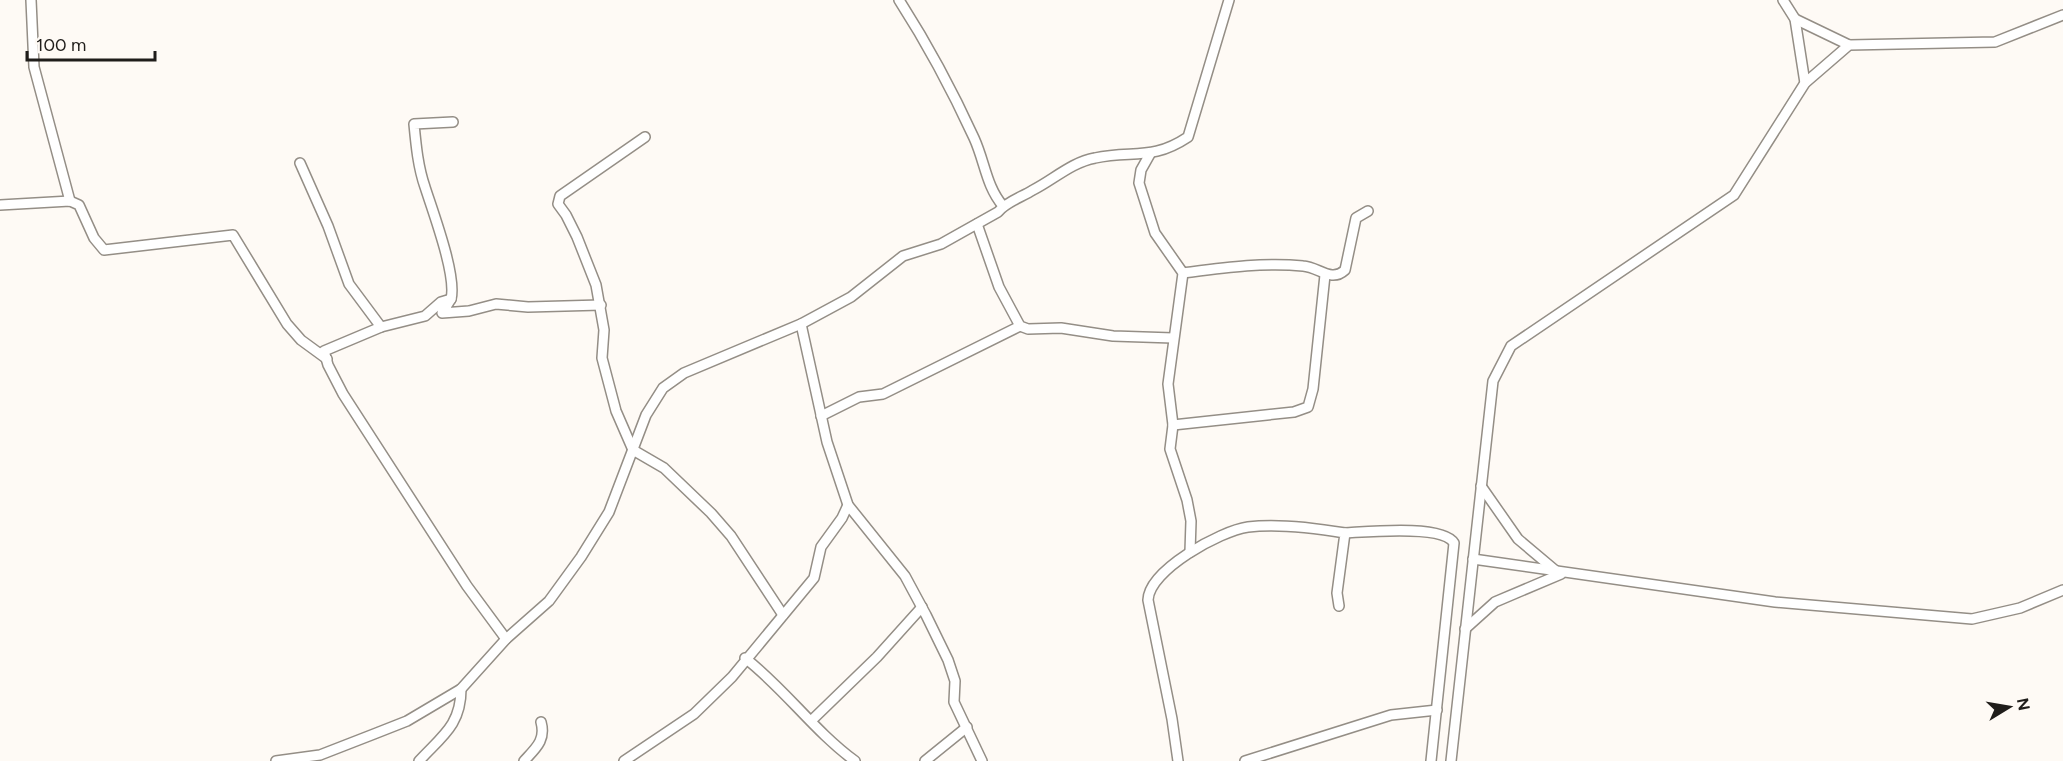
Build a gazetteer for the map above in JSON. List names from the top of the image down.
{
  "scale_bar": "100 m",
  "north": "right"
}
